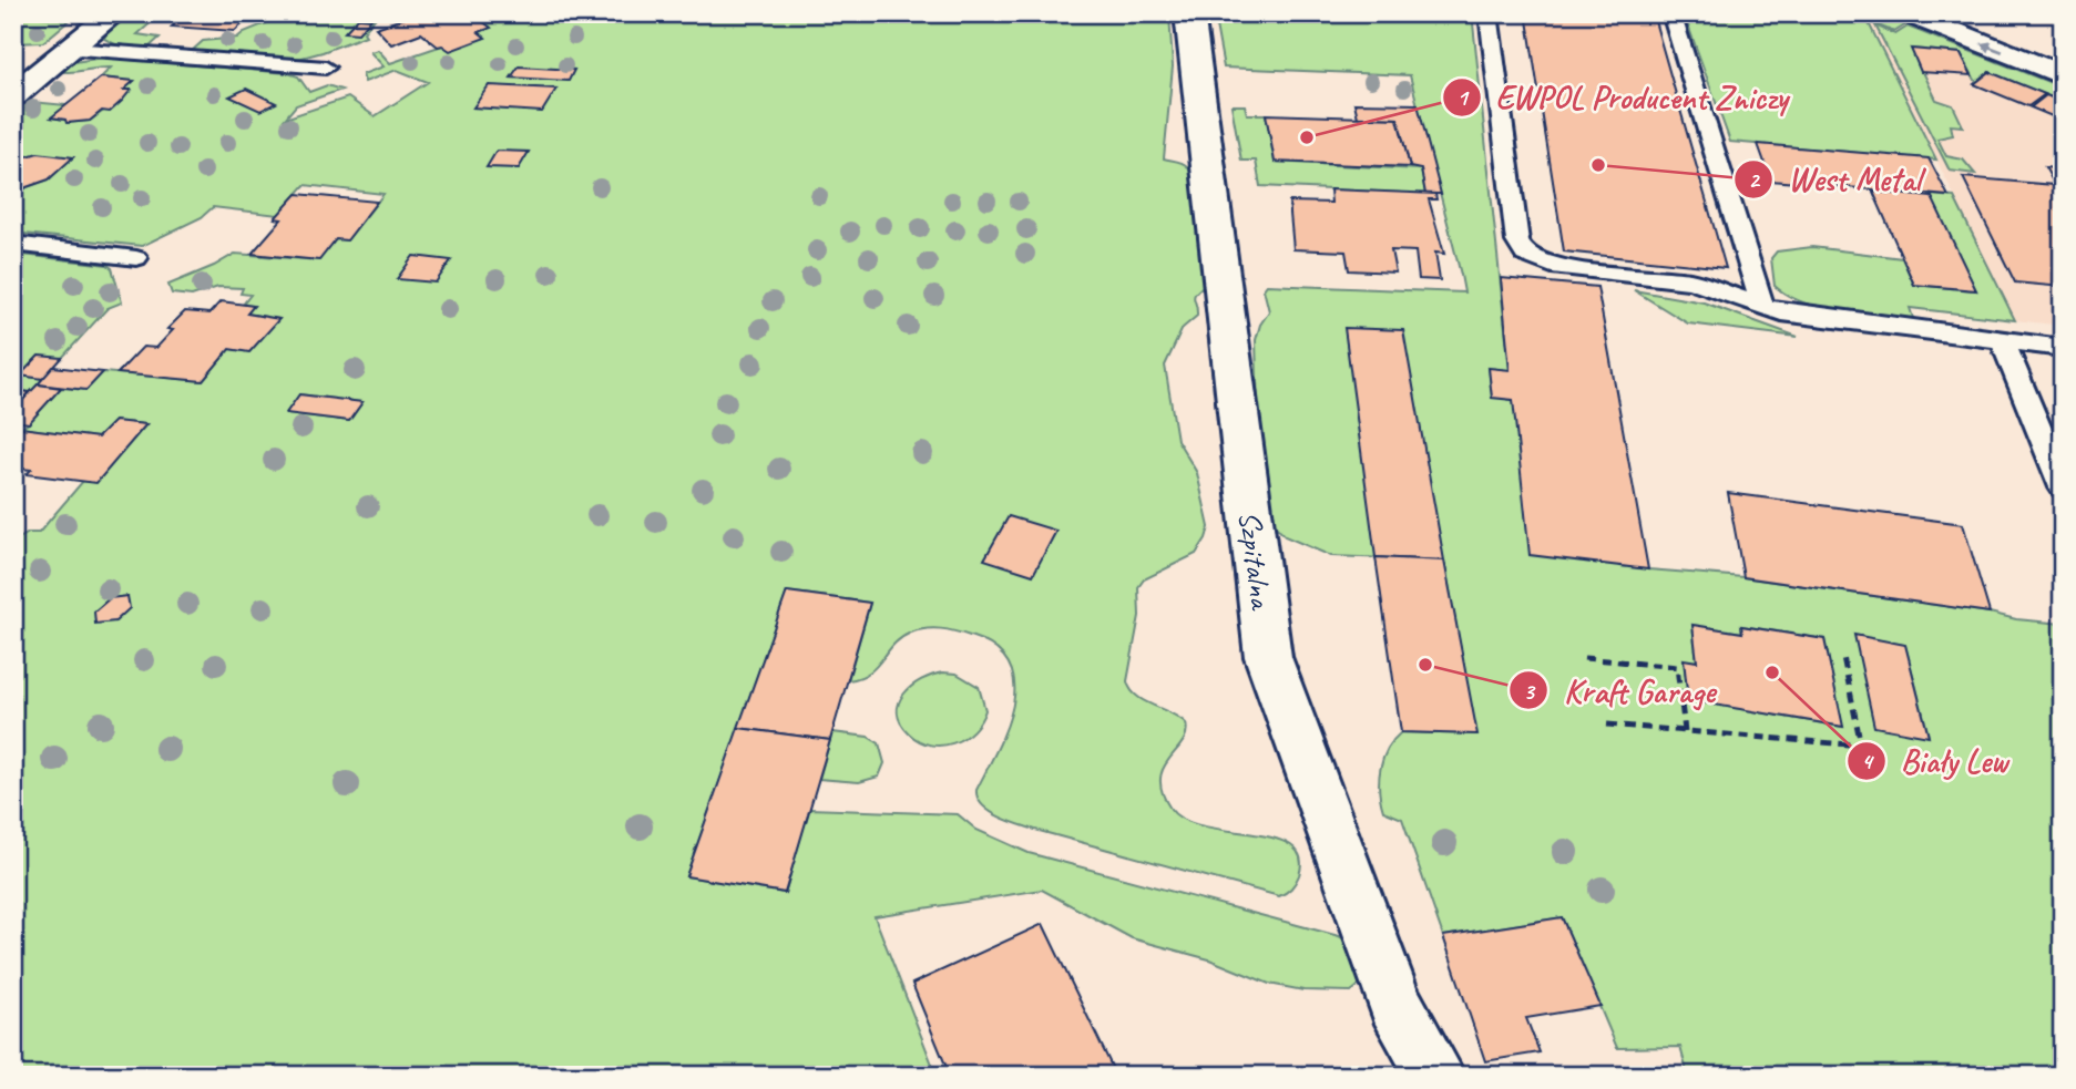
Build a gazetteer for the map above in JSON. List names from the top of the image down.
{
  "streets": {
    "street": ["Szpitalna"]
  },
  "places": [
    "EWPOL Producent Zniczy",
    "West Metal",
    "Kraft Garage",
    "Biały Lew"
  ]
}
